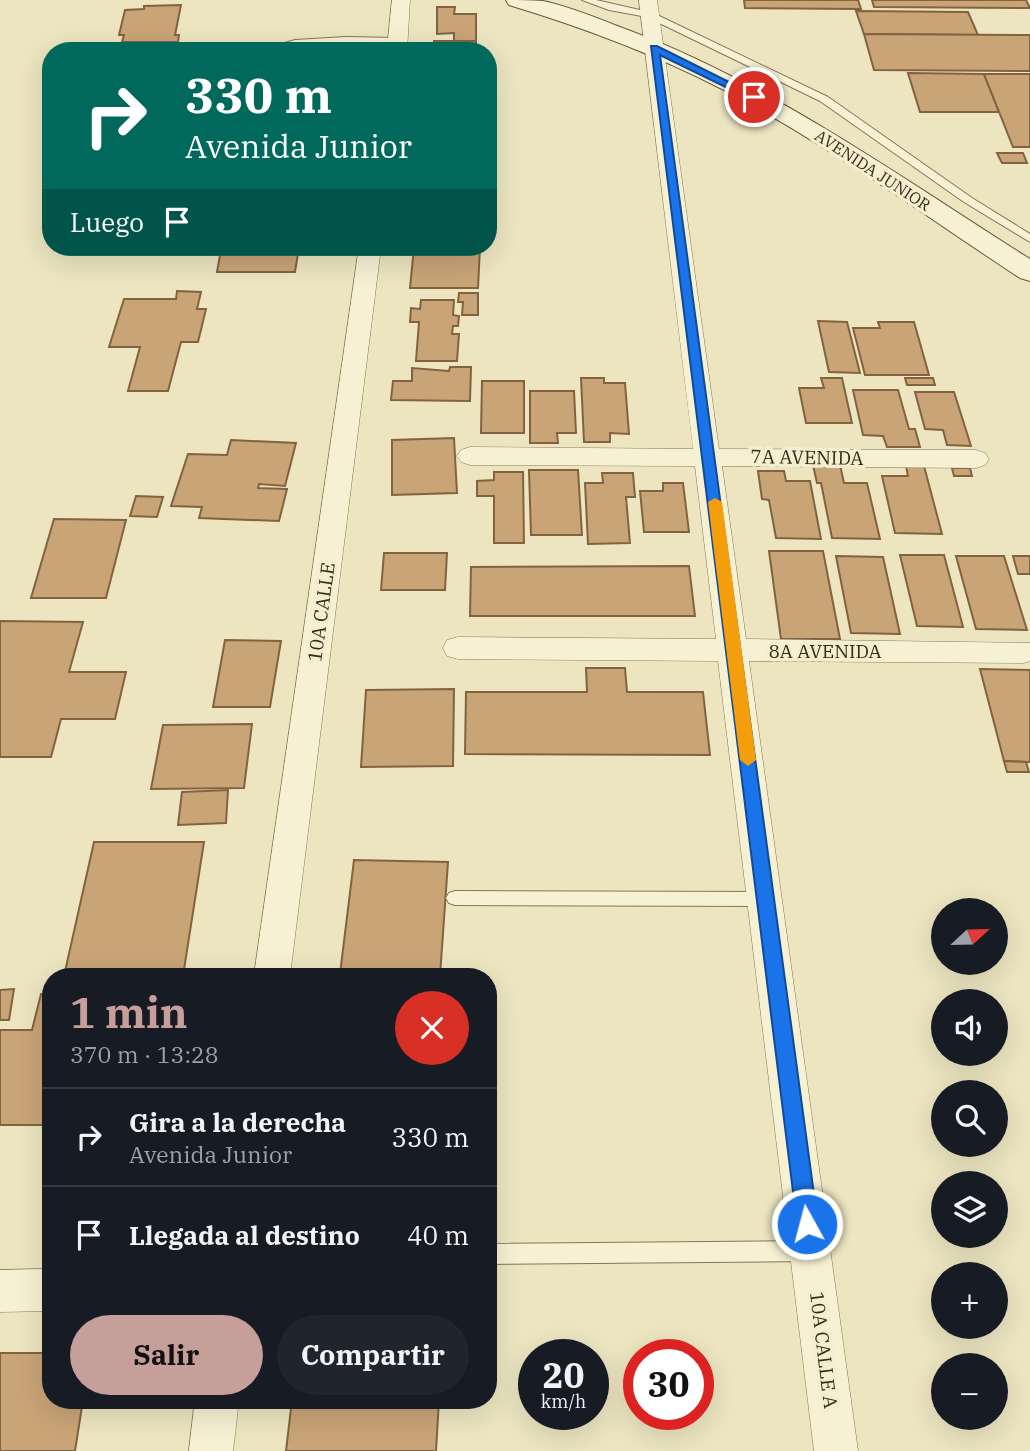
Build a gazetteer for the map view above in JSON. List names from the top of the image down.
{
  "streets": {
    "main road": ["AVENIDA JUNIOR"],
    "street": [
      "7A AVENIDA",
      "10A CALLE",
      "8A AVENIDA",
      "10A CALLE A"
    ]
  },
  "crossings": [
    ["AVENIDA JUNIOR", "10A CALLE A"],
    ["7A AVENIDA", "10A CALLE A"],
    ["8A AVENIDA", "10A CALLE A"]
  ],
  "north": "right",
  "page": {
    "turn": ["330 m", "Avenida Junior"],
    "then": "Luego",
    "map_buttons": ["+", "−"],
    "heading": ["1 min", "370 m · 13:28"],
    "list": [
      {
        "name": "Gira a la derecha",
        "note": "Avenida Junior",
        "value": "330 m"
      },
      {
        "name": "Llegada al destino",
        "value": "40 m"
      }
    ],
    "buttons": ["Salir", "Compartir"],
    "speed": "20 km/h",
    "limit": "30"
  }
}
